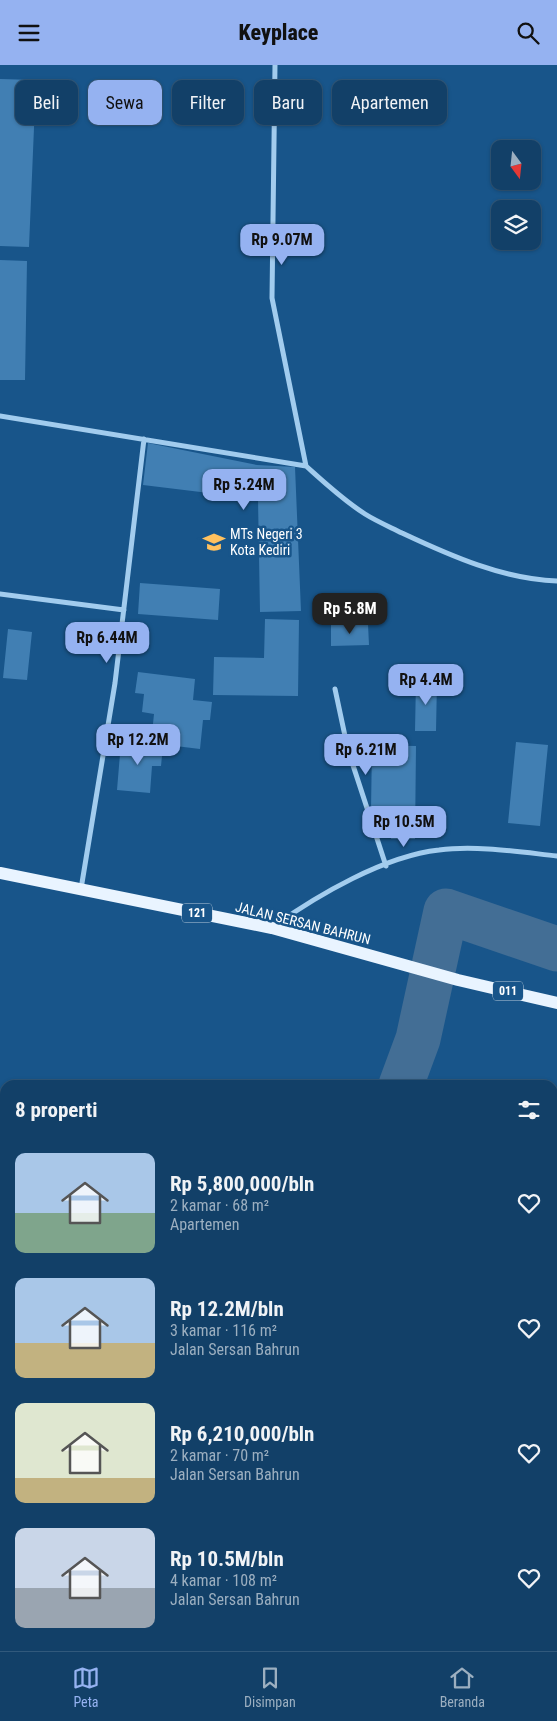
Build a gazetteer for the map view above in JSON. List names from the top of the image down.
{
  "streets": {
    "main road": ["121", "JALAN SERSAN BAHRUN", "011"]
  },
  "crossings": [
    ["JALAN SERSAN BAHRUN", "011"]
  ],
  "places": {
    "school or university": ["MTs Negeri 3 Kota Kediri"]
  },
  "north": "bottom",
  "page": {
    "header": "Keyplace",
    "chip": [
      "Beli",
      "Sewa",
      "Filter",
      "Baru",
      "Apartemen"
    ],
    "price": [
      "Rp 9.07M",
      "Rp 5.24M",
      "Rp 5.8M",
      "Rp 6.44M",
      "Rp 4.4M",
      "Rp 12.2M",
      "Rp 6.21M",
      "Rp 10.5M"
    ],
    "heading": "8 properti",
    "list": [
      {
        "name": "Rp 5,800,000/bln",
        "note": "2 kamar · 68 m² · Apartemen"
      },
      {
        "name": "Rp 12.2M/bln",
        "note": "3 kamar · 116 m² · Jalan Sersan Bahrun"
      },
      {
        "name": "Rp 6,210,000/bln",
        "note": "2 kamar · 70 m² · Jalan Sersan Bahrun"
      },
      {
        "name": "Rp 10.5M/bln",
        "note": "4 kamar · 108 m² · Jalan Sersan Bahrun"
      }
    ],
    "tabs": ["Peta", "Disimpan", "Beranda"]
  }
}
